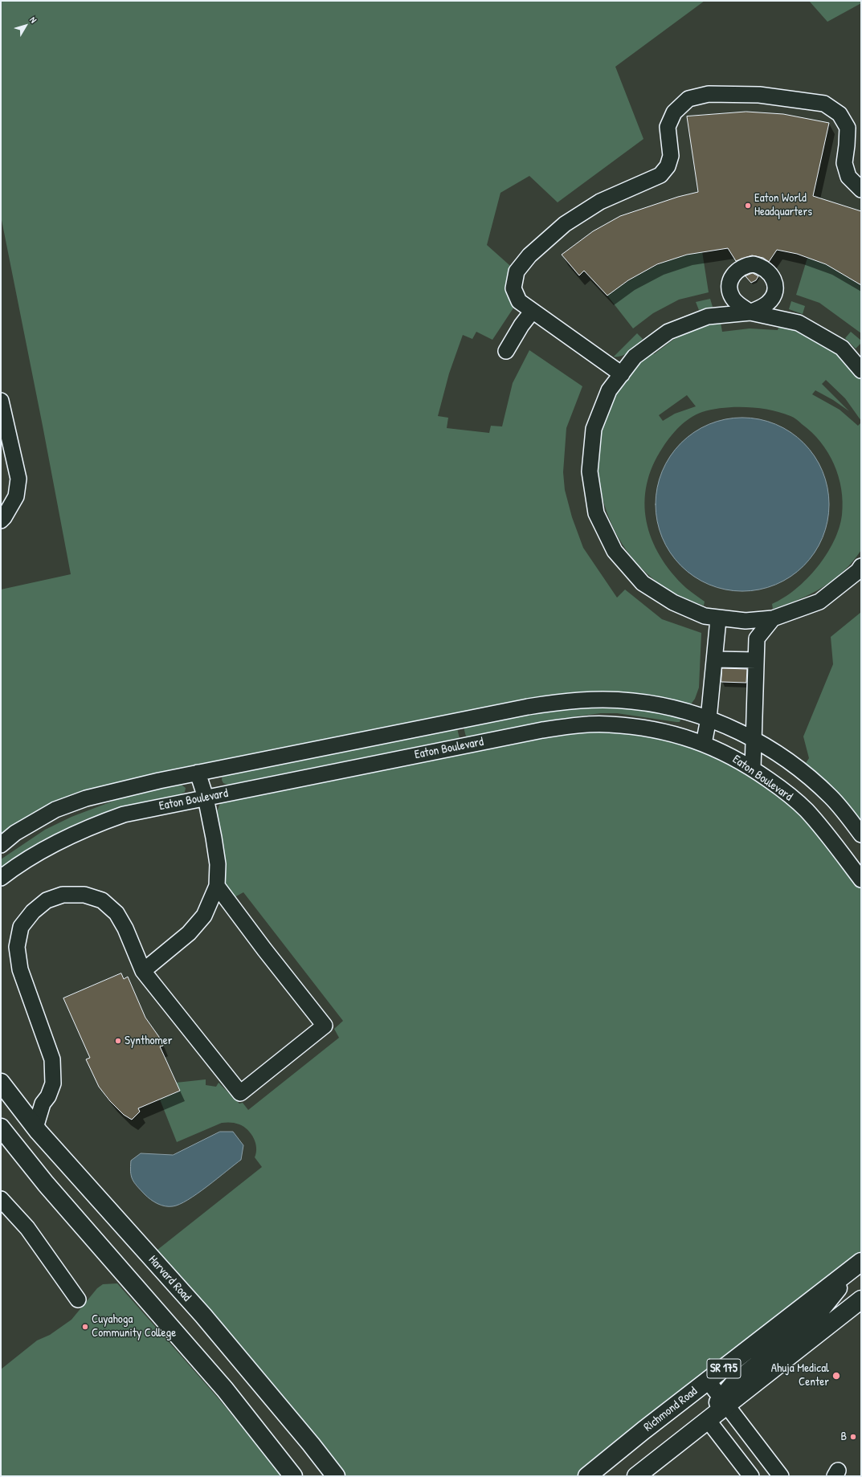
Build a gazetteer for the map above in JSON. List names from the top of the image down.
{
  "streets": {
    "main road": ["Harvard Road", "SR 175", "Richmond Road"],
    "street": ["Eaton Boulevard"]
  },
  "places": [
    "Eaton World Headquarters",
    "Synthomer",
    "Cuyahoga Community College",
    "Ahuja Medical Center",
    "B"
  ],
  "north": "top right"
}
